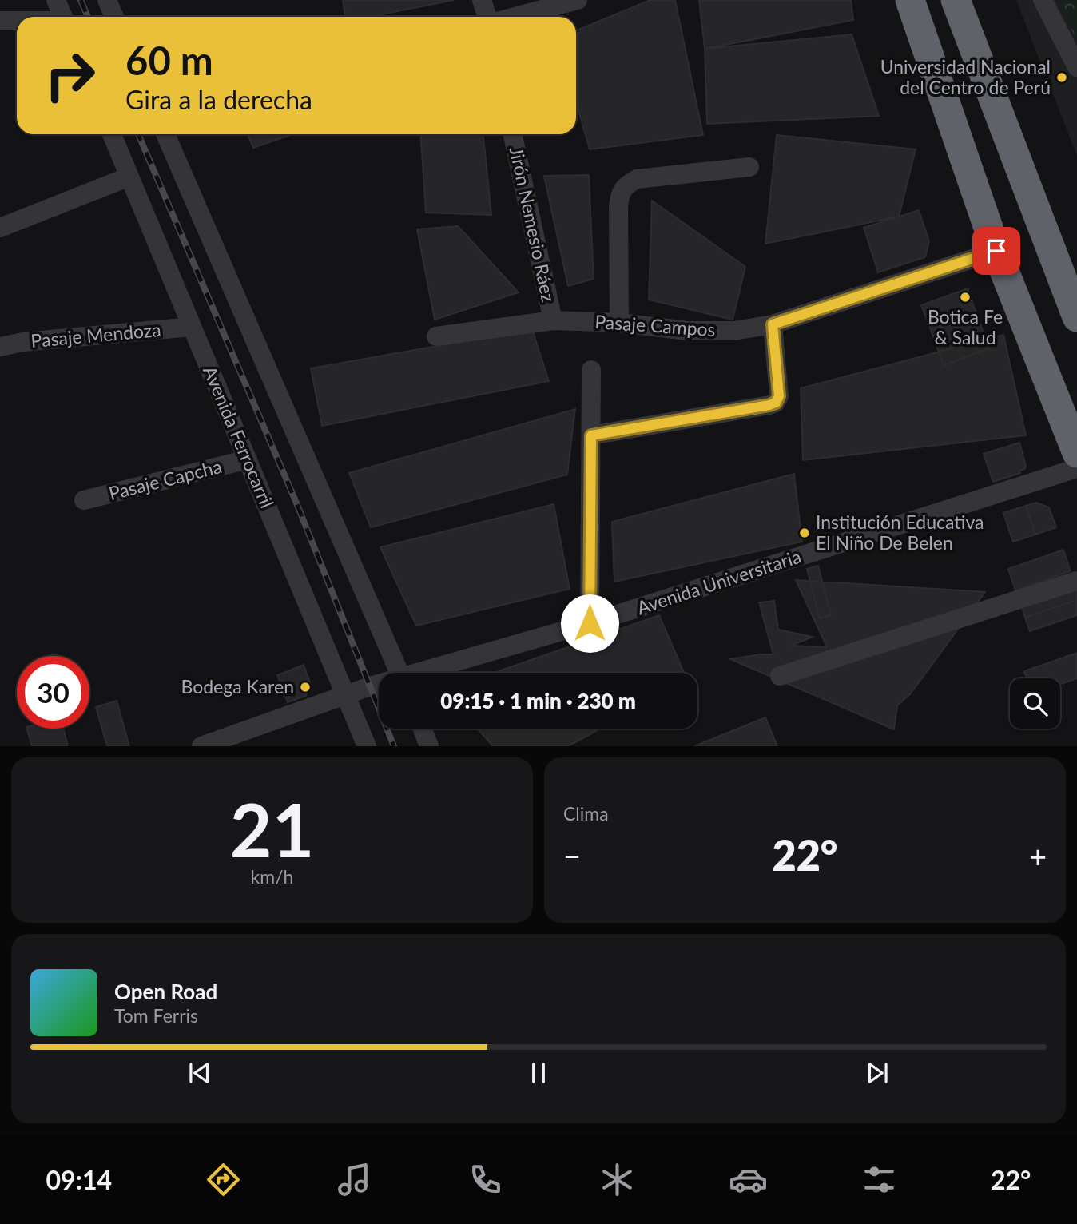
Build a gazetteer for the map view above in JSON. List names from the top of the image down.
{
  "streets": {
    "street": [
      "Jirón Nemesio Ráez",
      "Pasaje Campos",
      "Pasaje Mendoza",
      "Avenida Ferrocarril",
      "Pasaje Capcha",
      "Avenida Universitaria"
    ]
  },
  "crossings": [
    ["Jirón Nemesio Ráez", "Pasaje Campos"],
    ["Pasaje Mendoza", "Avenida Ferrocarril"],
    ["Avenida Ferrocarril", "Pasaje Capcha"],
    ["Avenida Ferrocarril", "Avenida Universitaria"]
  ],
  "places": [
    "Universidad Nacional del Centro de Perú",
    "Botica Fe & Salud",
    "Institución Educativa El Niño De Belen",
    "Bodega Karen"
  ],
  "page": {
    "turn": ["60 m", "Gira a la derecha"],
    "limit": "30",
    "trip": "09:15 · 1 min · 230 m",
    "tile": [
      ["21", "km/h"],
      "Clima"
    ],
    "heat": ["−", "22°", "+"],
    "song": ["Open Road", "Tom Ferris"],
    "tabs": ["09:14", "22°"]
  }
}
